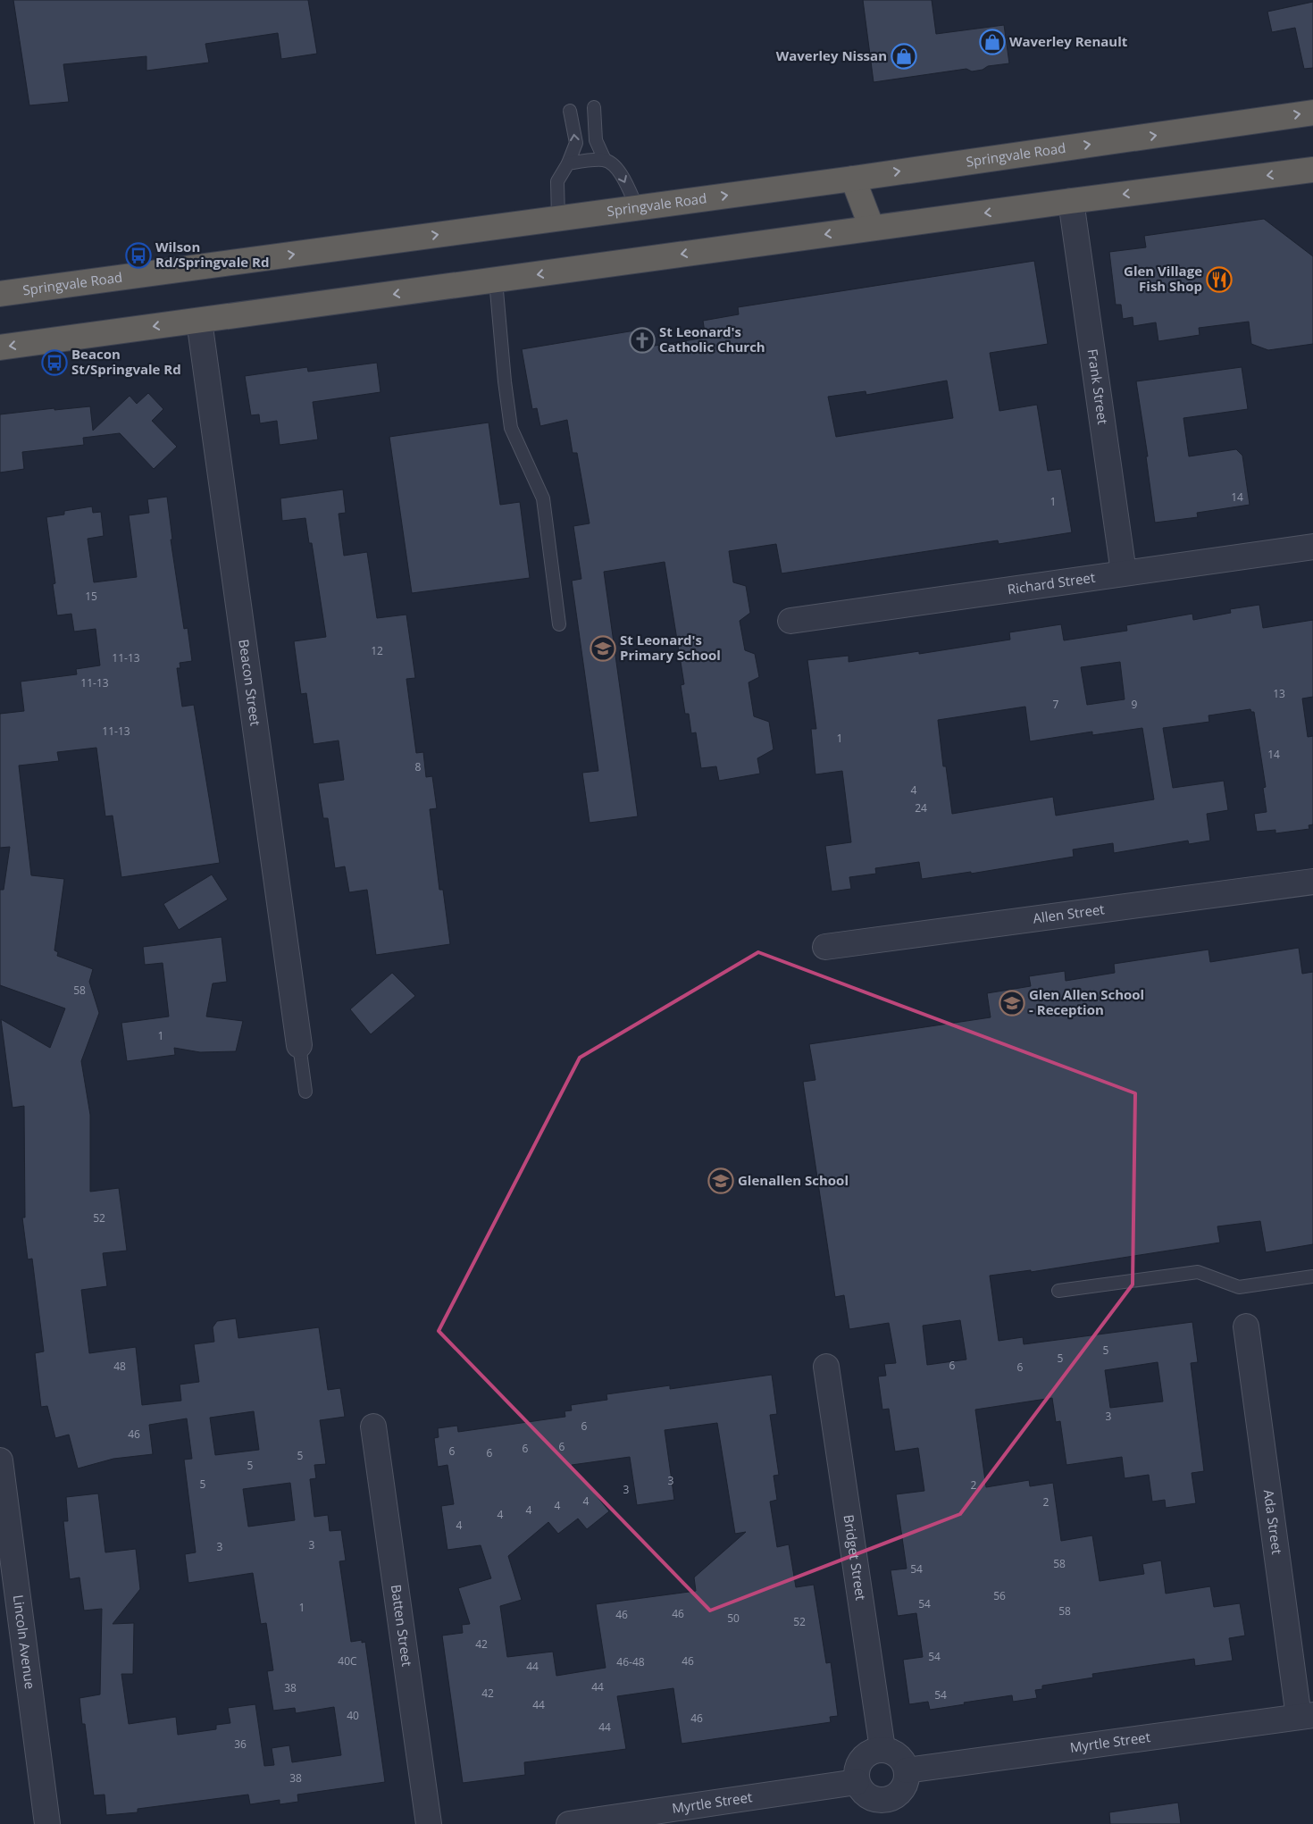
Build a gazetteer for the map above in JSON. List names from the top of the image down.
{
  "streets": {
    "highway": ["Springvale Road"],
    "street": [
      "Frank Street",
      "Richard Street",
      "Beacon Street",
      "Allen Street",
      "Ada Street",
      "Bridget Street",
      "Batten Street",
      "Lincoln Avenue",
      "Myrtle Street"
    ]
  },
  "crossings": [
    ["Frank Street", "Richard Street"],
    ["Ada Street", "Myrtle Street"],
    ["Bridget Street", "Myrtle Street"]
  ],
  "places": {
    "shop": ["Waverley Renault", "Waverley Nissan"],
    "bus stop": ["Wilson Rd/Springvale Rd", "Beacon St/Springvale Rd"],
    "restaurant": ["Glen Village Fish Shop"],
    "church": ["St Leonard's Catholic Church"],
    "school or university": ["St Leonard's Primary School", "Glen Allen School - Reception", "Glenallen School"]
  },
  "house_numbers": [
    "14",
    "1",
    "15",
    "12",
    "11-13",
    "11-13",
    "13",
    "7",
    "9",
    "11-13",
    "1",
    "14",
    "8",
    "4",
    "24",
    "58",
    "1",
    "52",
    "5",
    "5",
    "6",
    "48",
    "6",
    "3",
    "6",
    "46",
    "6",
    "6",
    "6",
    "6",
    "5",
    "5",
    "3",
    "5",
    "2",
    "3",
    "4",
    "2",
    "4",
    "4",
    "4",
    "4",
    "3",
    "3",
    "58",
    "54",
    "56",
    "54",
    "1",
    "58",
    "46",
    "46",
    "50",
    "52",
    "42",
    "54",
    "40C",
    "46",
    "46-48",
    "44",
    "44",
    "38",
    "42",
    "54",
    "44",
    "40",
    "46",
    "44",
    "36",
    "38"
  ]
}
